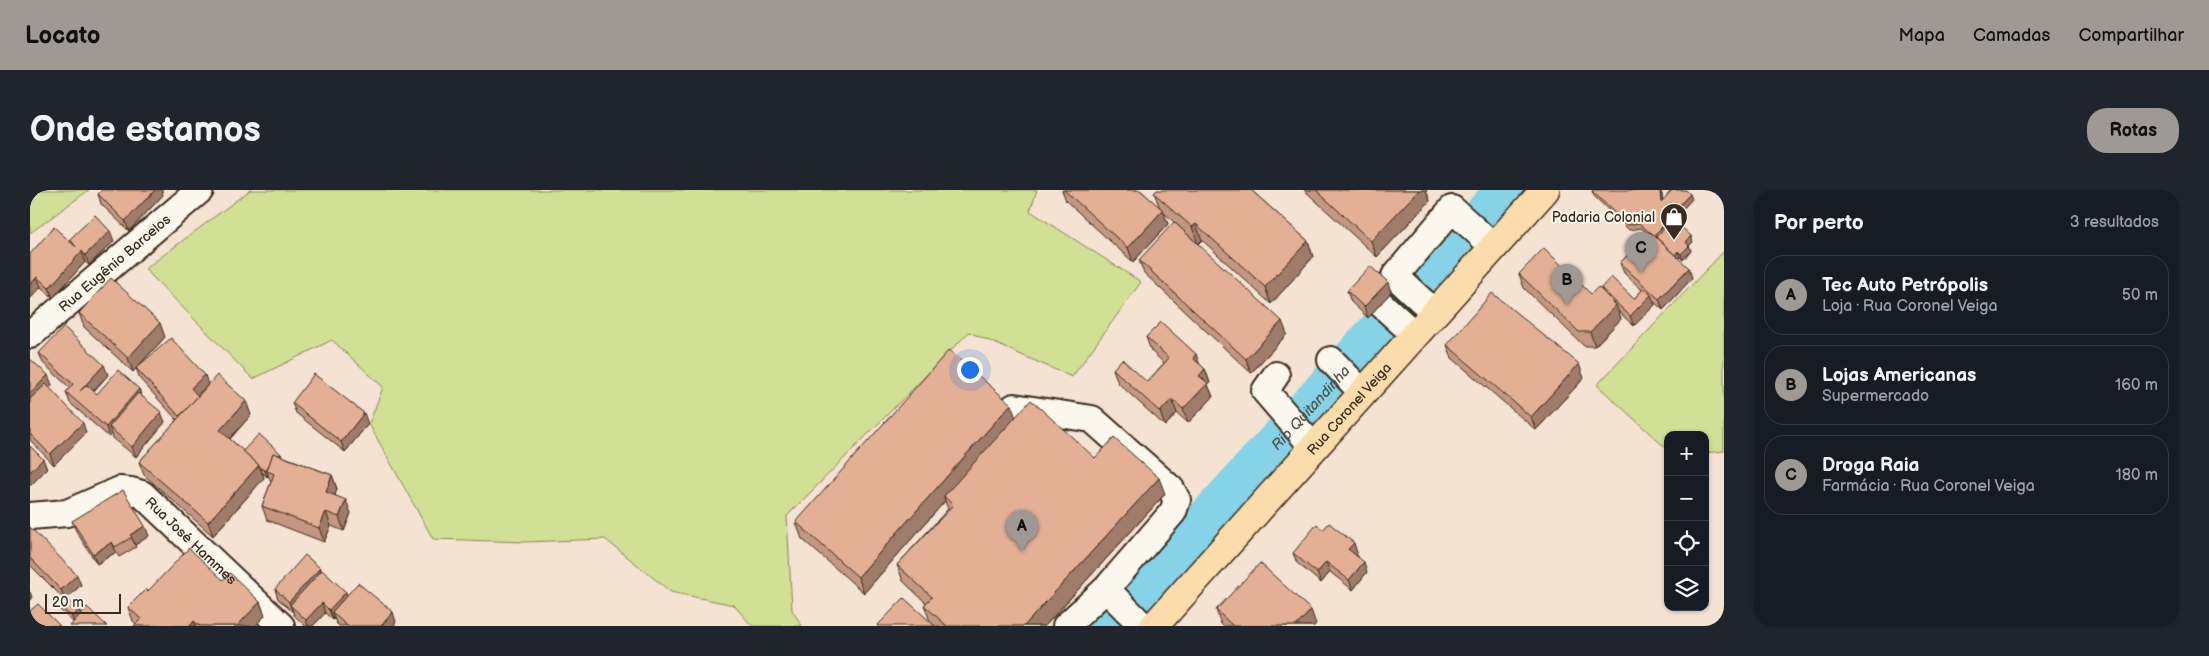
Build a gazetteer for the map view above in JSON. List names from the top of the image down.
{
  "streets": {
    "main road": ["Rua Coronel Veiga"],
    "street": ["Rua Eugênio Barcelos", "Rua José Hammes"]
  },
  "water": ["Rio Quitandinha"],
  "places": {
    "shop": ["Padaria Colonial"]
  },
  "scale_bar": "20 m",
  "page": {
    "header": "Locato",
    "nav": ["Mapa", "Camadas", "Compartilhar"],
    "buttons": "Rotas",
    "title": "Onde estamos",
    "heading": ["Por perto", "3 resultados"],
    "pins": ["C", "B", "A"],
    "list": [
      {
        "mark": "A",
        "name": "Tec Auto Petrópolis",
        "note": "Loja · Rua Coronel Veiga",
        "value": "50 m"
      },
      {
        "mark": "B",
        "name": "Lojas Americanas",
        "note": "Supermercado",
        "value": "160 m"
      },
      {
        "mark": "C",
        "name": "Droga Raia",
        "note": "Farmácia · Rua Coronel Veiga",
        "value": "180 m"
      }
    ],
    "map_buttons": ["+", "−"],
    "scale": "20 m"
  }
}
